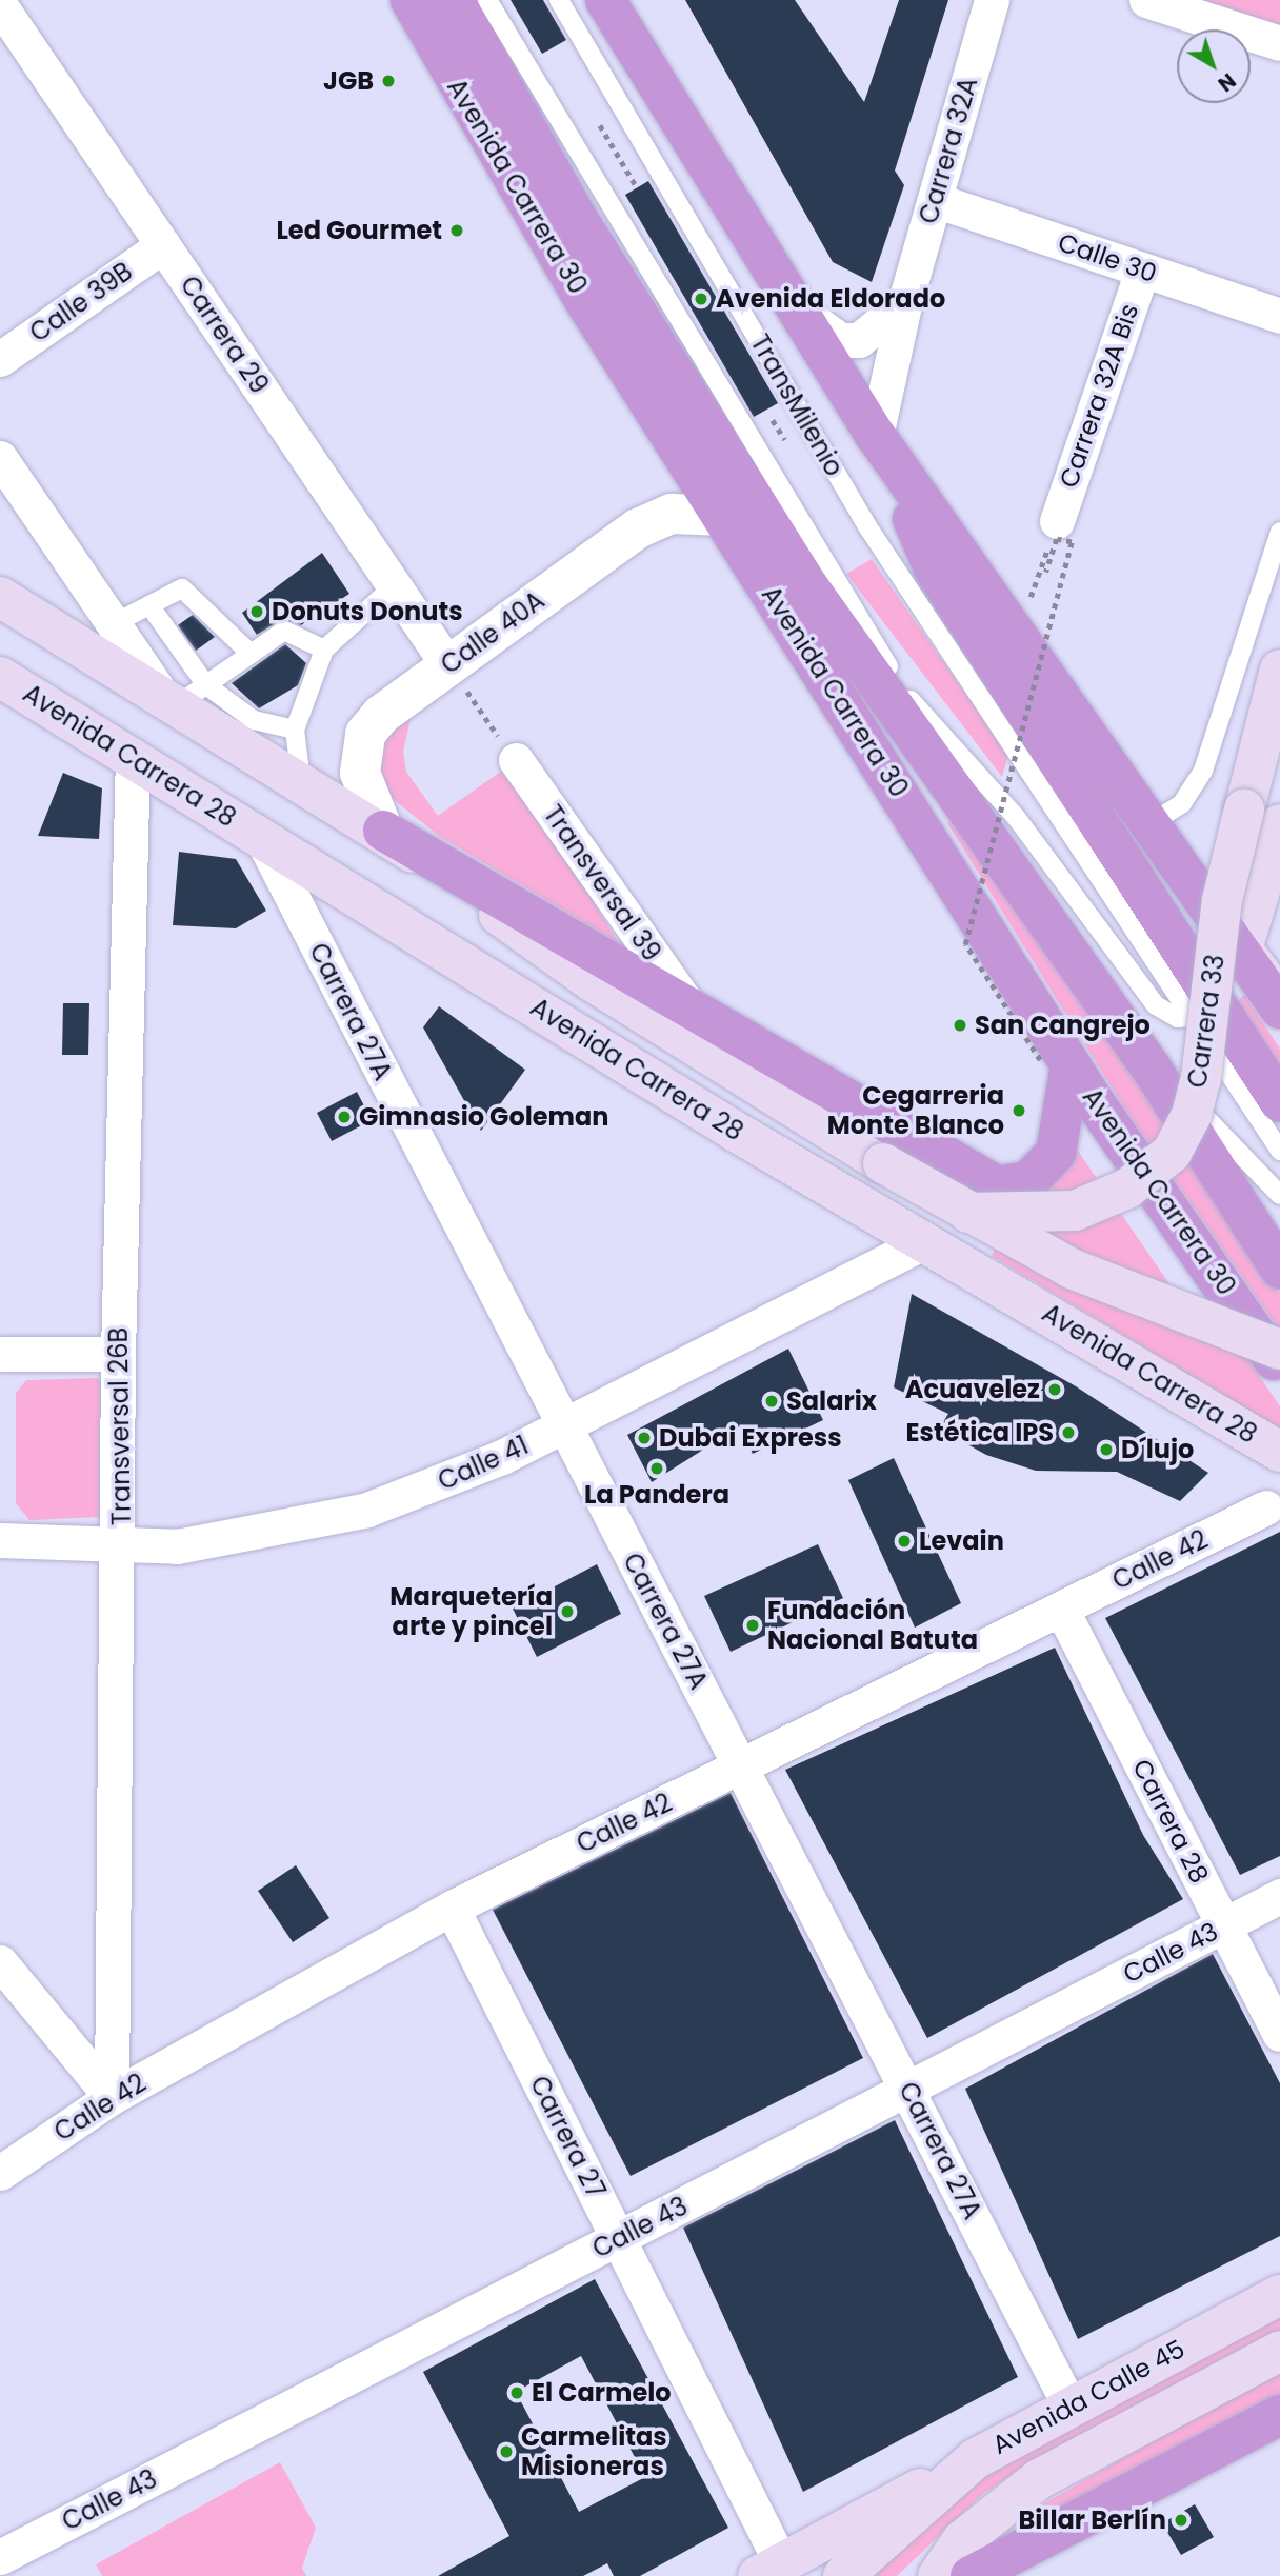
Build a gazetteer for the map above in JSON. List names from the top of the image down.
{
  "streets": {
    "highway": ["Avenida Carrera 30"],
    "main road": ["Avenida Carrera 28", "Carrera 33", "Avenida Calle 45"],
    "street": [
      "Carrera 32A",
      "Calle 30",
      "Calle 39B",
      "Carrera 29",
      "Carrera 32A Bis",
      "Calle 40A",
      "Transversal 39",
      "Carrera 27A",
      "Transversal 26B",
      "Calle 41",
      "Calle 42",
      "Carrera 28",
      "Calle 43",
      "Carrera 27"
    ],
    "lane": ["TransMilenio"]
  },
  "crossings": [
    ["Carrera 32A", "Calle 30"],
    ["Avenida Carrera 30", "Calle 40A"],
    ["Calle 30", "Carrera 32A Bis"],
    ["Calle 39B", "Carrera 29"],
    ["Carrera 29", "Calle 40A"],
    ["Calle 40A", "Avenida Carrera 28"],
    ["Avenida Carrera 28", "Carrera 27A"],
    ["Avenida Carrera 28", "Carrera 33"],
    ["Avenida Carrera 28", "Transversal 26B"],
    ["Avenida Carrera 28", "Calle 41"],
    ["Carrera 27A", "Calle 41"],
    ["Carrera 27A", "Calle 42"],
    ["Carrera 27A", "Calle 43"],
    ["Carrera 27A", "Avenida Calle 45"],
    ["Transversal 26B", "Calle 41"],
    ["Transversal 26B", "Calle 42"],
    ["Calle 42", "Carrera 28"],
    ["Calle 42", "Carrera 27"],
    ["Carrera 28", "Calle 43"],
    ["Calle 43", "Carrera 27"]
  ],
  "places": [
    "JGB",
    "Led Gourmet",
    "Avenida Eldorado",
    "Donuts Donuts",
    "San Cangrejo",
    "Cegarreria Monte Blanco",
    "Gimnasio Goleman",
    "Acuavelez",
    "Salarix",
    "Estética IPS",
    "Dubai Express",
    "D´lujo",
    "La Pandera",
    "Levain",
    "Marquetería arte y pincel",
    "Fundación Nacional Batuta",
    "El Carmelo",
    "Carmelitas Misioneras",
    "Billar Berlín"
  ],
  "north": "bottom right"
}
